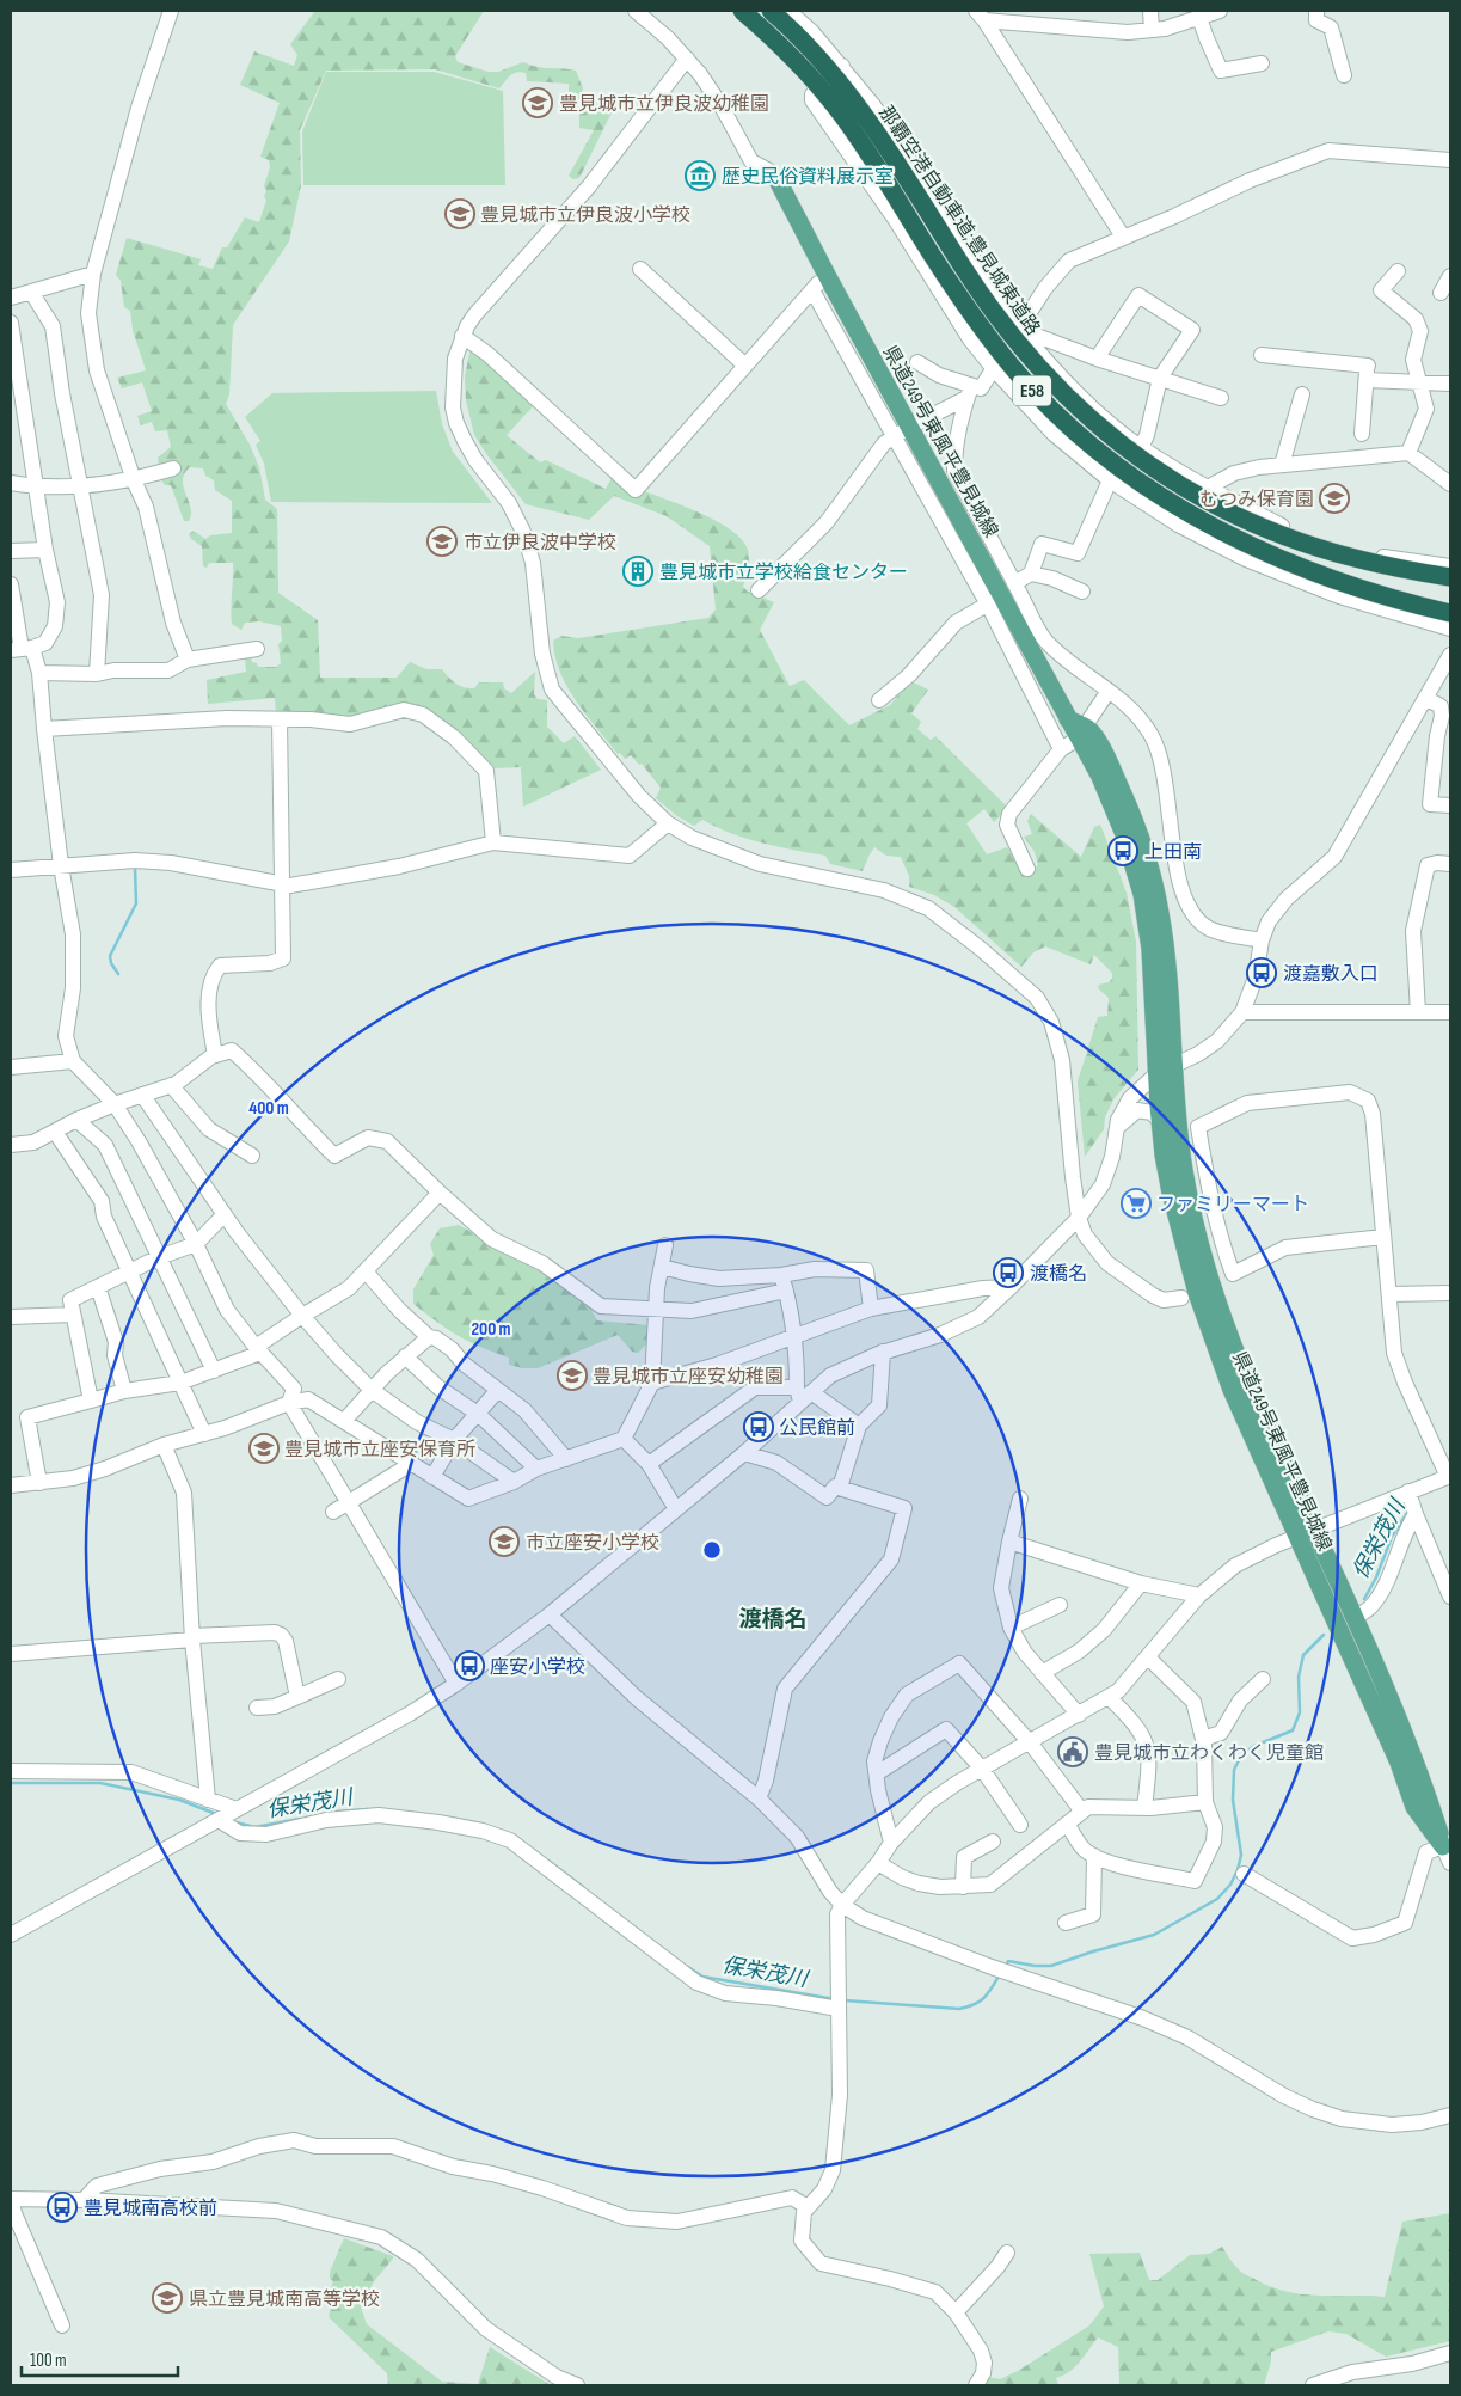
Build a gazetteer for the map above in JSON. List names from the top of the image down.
{
  "streets": {
    "highway": ["那覇空港自動車道;豊見城東道路", "E58"],
    "main road": ["県道249号東風平豊見城線"]
  },
  "districts": ["渡橋名"],
  "water": ["保栄茂川"],
  "places": {
    "school or university": [
      "豊見城市立伊良波幼稚園",
      "豊見城市立伊良波小学校",
      "むつみ保育園",
      "市立伊良波中学校",
      "豊見城市立座安幼稚園",
      "豊見城市立座安保育所",
      "市立座安小学校",
      "県立豊見城南高等学校"
    ],
    "museum": ["歴史民俗資料展示室"],
    "building": ["豊見城市立学校給食センター"],
    "bus stop": [
      "上田南",
      "渡嘉敷入口",
      "渡橋名",
      "公民館前",
      "座安小学校",
      "豊見城南高校前"
    ],
    "supermarket": ["ファミリーマート"],
    "public building": ["豊見城市立わくわく児童館"]
  },
  "scale_bar": "100 m",
  "rings": ["400 m", "200 m"]
}
